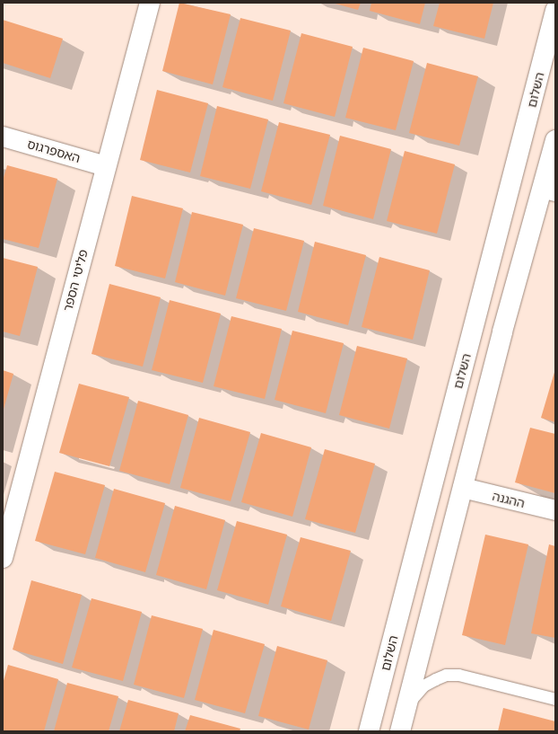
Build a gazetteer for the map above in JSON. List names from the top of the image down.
{
  "streets": {
    "main road": [
      "השלום",
      "האספרגוס",
      "פליטי הספר",
      "ההגנה"
    ]
  },
  "crossings": [
    ["האספרגוס", "פליטי הספר"]
  ]
}
